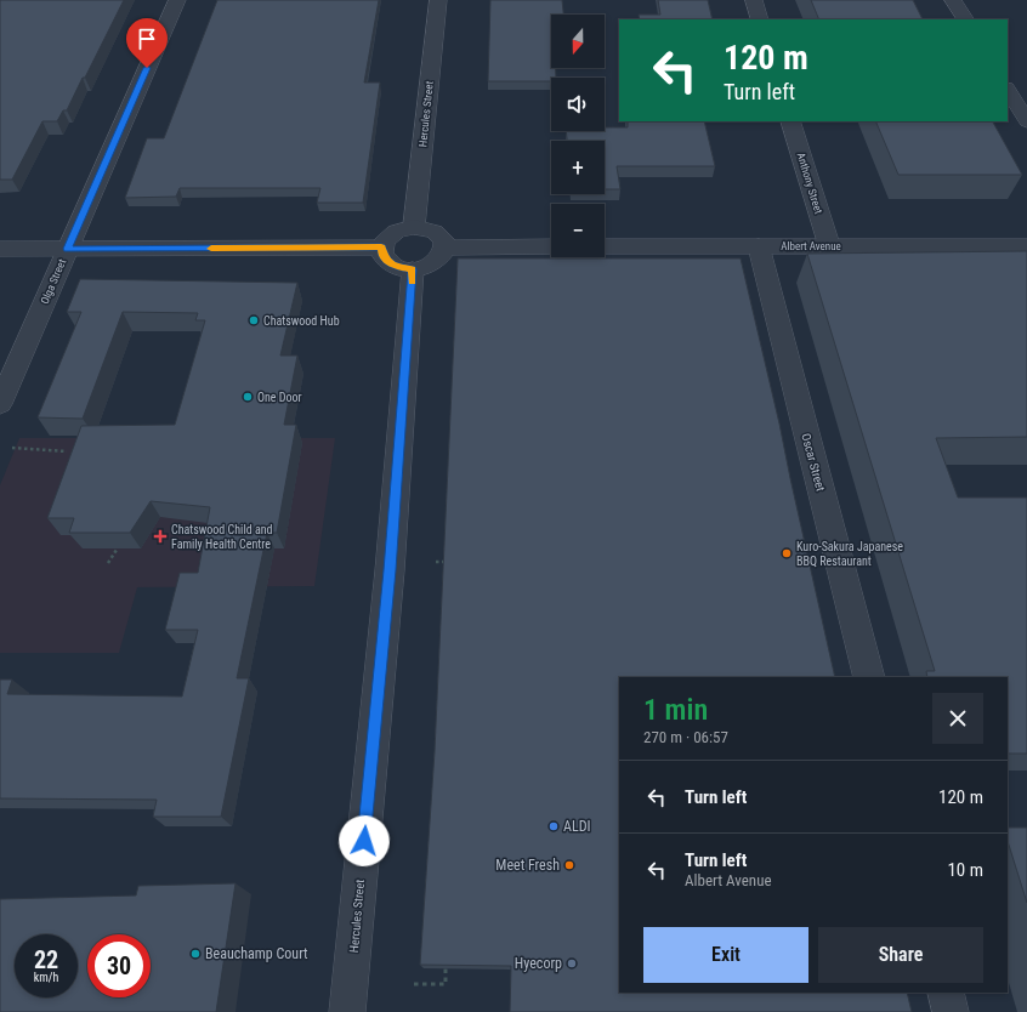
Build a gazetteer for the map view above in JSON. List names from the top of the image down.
{
  "streets": {
    "street": [
      "Hercules Street",
      "Anthony Street",
      "Albert Avenue",
      "Olga Street",
      "Oscar Street"
    ]
  },
  "crossings": [
    ["Anthony Street", "Albert Avenue"],
    ["Albert Avenue", "Oscar Street"]
  ],
  "places": {
    "other": [
      "Chatswood Hub",
      "One Door",
      "Kuro-Sakura Japanese BBQ Restaurant",
      "ALDI",
      "Meet Fresh",
      "Beauchamp Court",
      "Hyecorp"
    ],
    "health": ["Chatswood Child and Family Health Centre"]
  },
  "north": "bottom",
  "page": {
    "map_buttons": ["+", "−"],
    "turn": ["120 m", "Turn left"],
    "heading": ["1 min", "270 m · 06:57"],
    "list": [
      {
        "name": "Turn left",
        "value": "120 m"
      },
      {
        "name": "Turn left",
        "note": "Albert Avenue",
        "value": "10 m"
      }
    ],
    "buttons": ["Exit", "Share"],
    "speed": "22 km/h",
    "limit": "30"
  }
}
